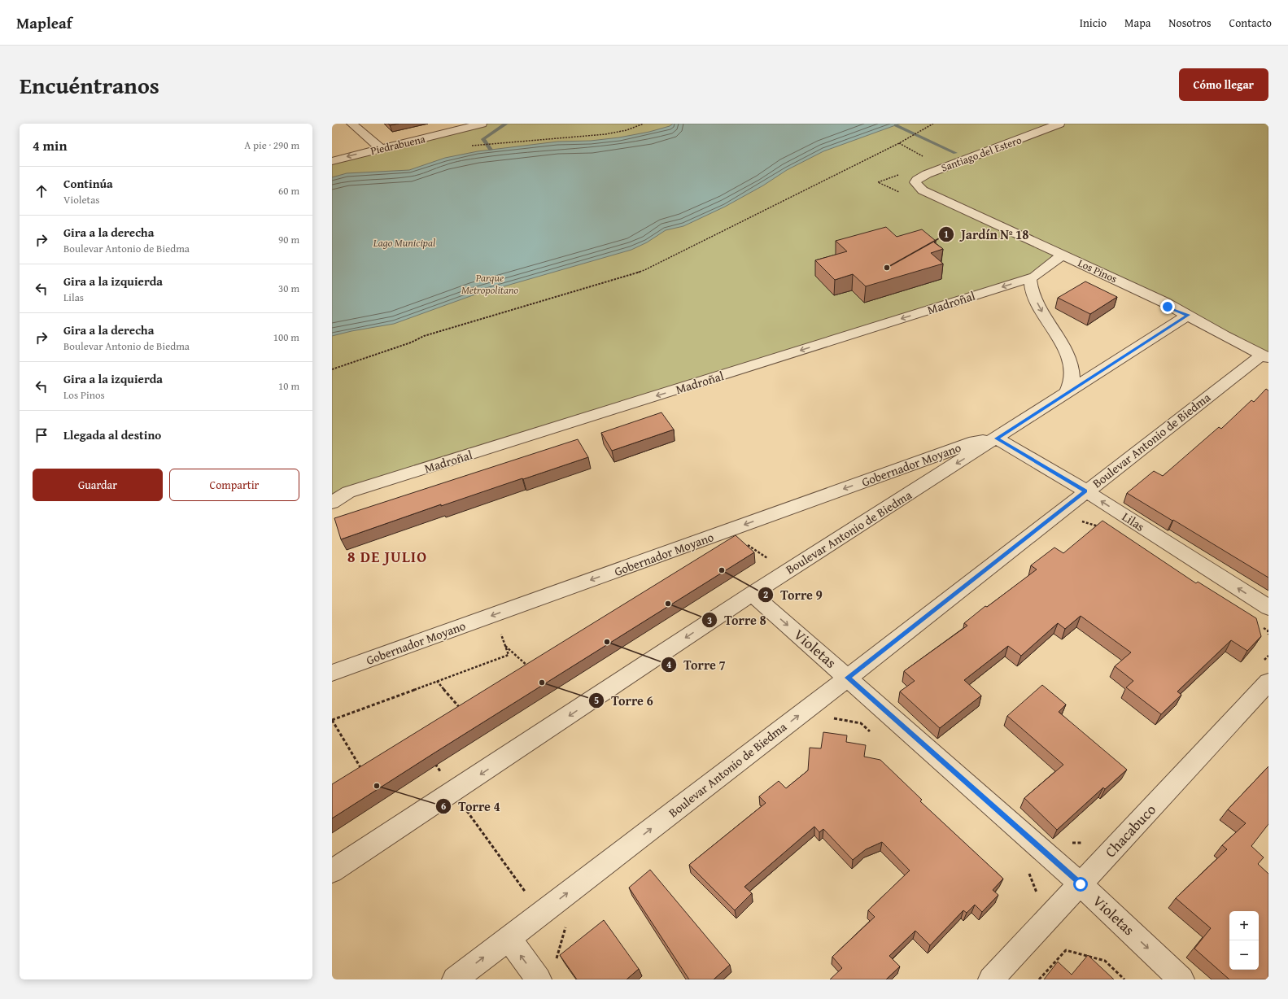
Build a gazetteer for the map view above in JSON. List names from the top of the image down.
{
  "streets": {
    "street": [
      "Piedrabuena",
      "Santiago del Estero",
      "Los Pinos",
      "Madroñal",
      "Boulevar Antonio de Biedma",
      "Gobernador Moyano",
      "Lilas",
      "Violetas",
      "Chacabuco"
    ]
  },
  "crossings": [
    ["Santiago del Estero", "Los Pinos"],
    ["Los Pinos", "Madroñal"],
    ["Los Pinos", "Boulevar Antonio de Biedma"],
    ["Boulevar Antonio de Biedma", "Gobernador Moyano"],
    ["Boulevar Antonio de Biedma", "Lilas"],
    ["Boulevar Antonio de Biedma", "Violetas"],
    ["Gobernador Moyano", "Lilas"],
    ["Violetas", "Chacabuco"]
  ],
  "one_way": [
    "Madroñal",
    "Gobernador Moyano",
    "Lilas",
    "Violetas"
  ],
  "districts": ["8 DE JULIO"],
  "water": ["Lago Municipal"],
  "parks": ["Parque Metropolitano"],
  "places": [
    "Jardín Nº 18",
    "Torre 9",
    "Torre 8",
    "Torre 7",
    "Torre 6",
    "Torre 4"
  ],
  "page": {
    "header": "Mapleaf",
    "nav": [
      "Inicio",
      "Mapa",
      "Nosotros",
      "Contacto"
    ],
    "title": "Encuéntranos",
    "buttons": [
      "Cómo llegar",
      ["Guardar", "Compartir"]
    ],
    "heading": ["4 min", "A pie · 290 m"],
    "list": [
      ["Continúa", "Violetas", "60 m"],
      ["Gira a la derecha", "Boulevar Antonio de Biedma", "90 m"],
      ["Gira a la izquierda", "Lilas", "30 m"],
      ["Gira a la derecha", "Boulevar Antonio de Biedma", "100 m"],
      ["Gira a la izquierda", "Los Pinos", "10 m"],
      "Llegada al destino"
    ],
    "map_buttons": ["+", "−"]
  }
}
